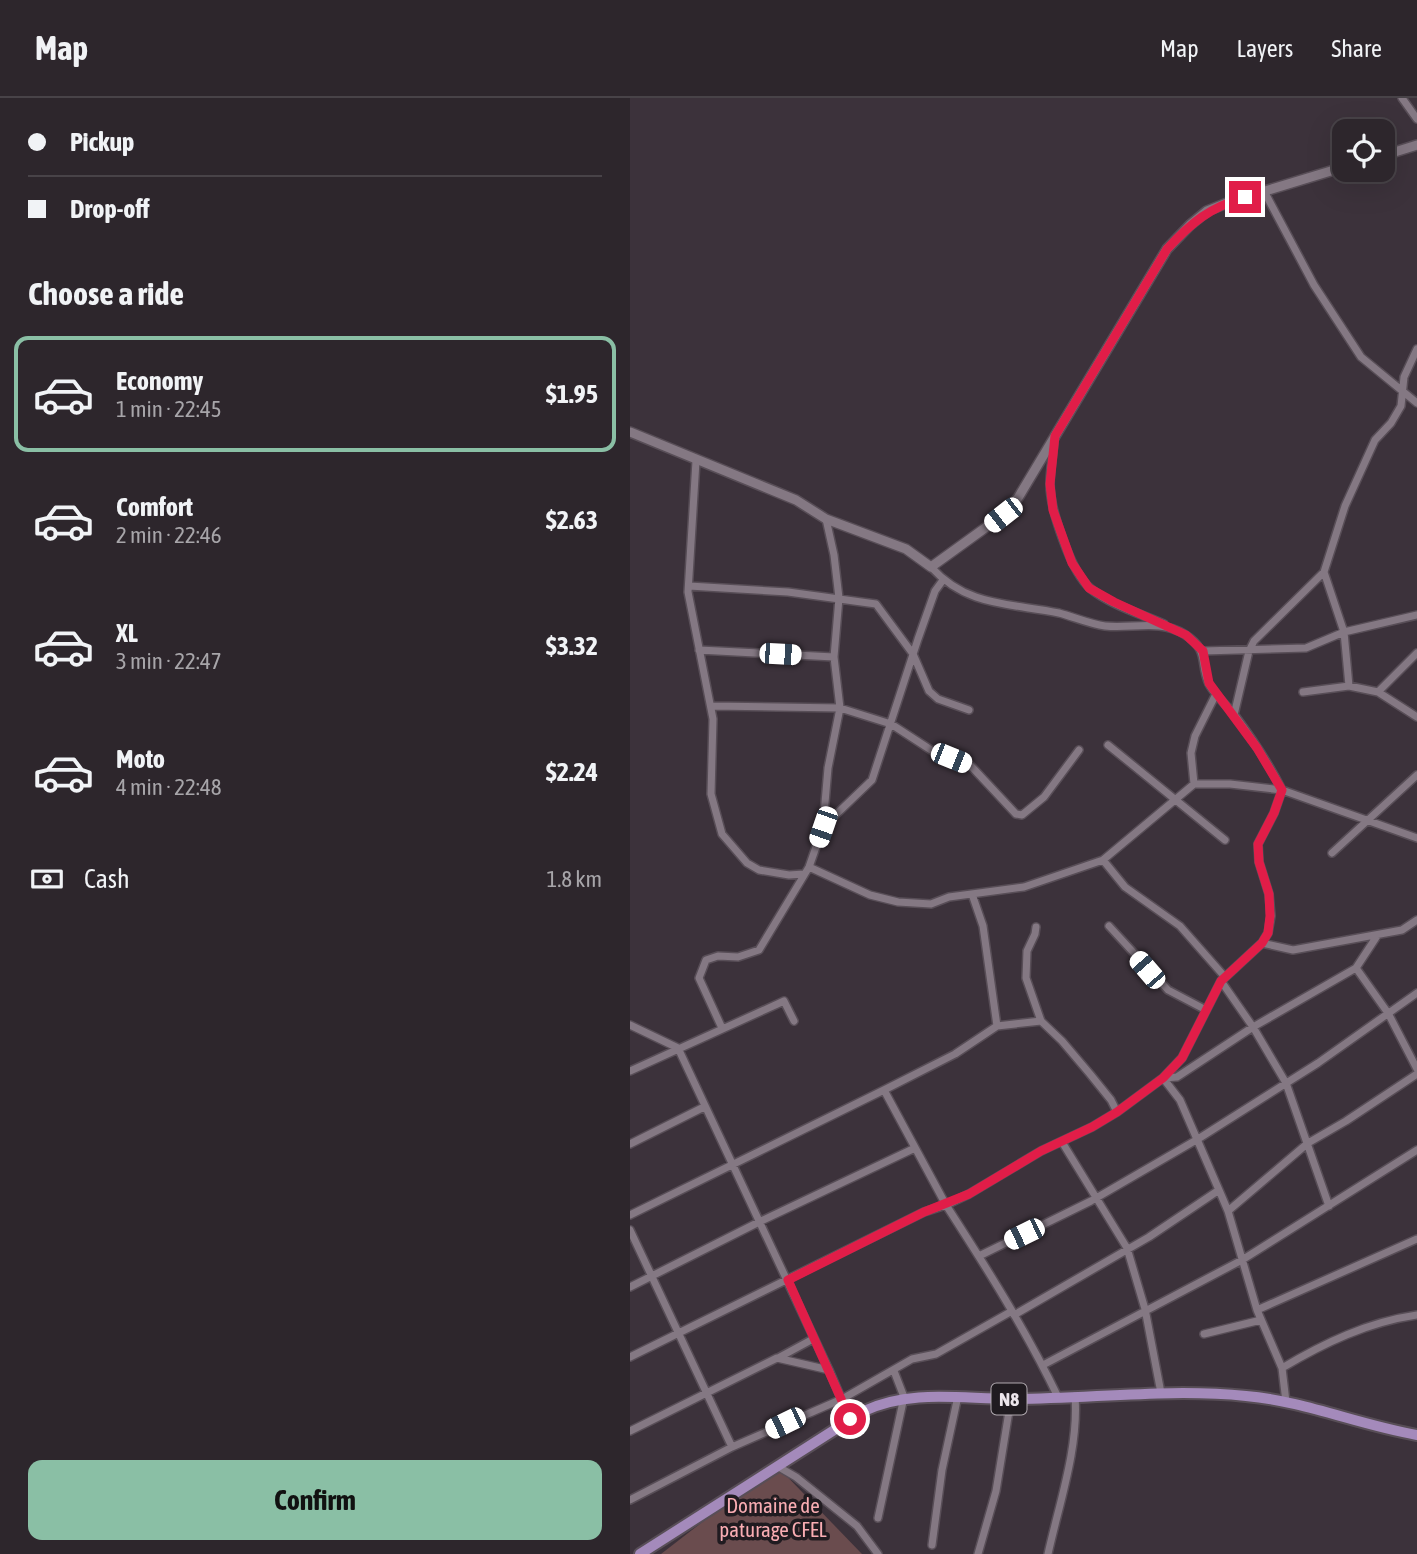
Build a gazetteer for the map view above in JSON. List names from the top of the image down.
{
  "streets": {
    "main road": ["N8"]
  },
  "parks": ["Domaine de paturage CFEL"],
  "page": {
    "header": "Map",
    "nav": ["Map", "Layers", "Share"],
    "banner": ["Pickup", "Drop-off"],
    "heading": "Choose a ride",
    "list": [
      {
        "name": "Economy",
        "note": "1 min · 22:45",
        "value": "$1.95"
      },
      {
        "name": "Comfort",
        "note": "2 min · 22:46",
        "value": "$2.63"
      },
      {
        "name": "XL",
        "note": "3 min · 22:47",
        "value": "$3.32"
      },
      {
        "name": "Moto",
        "note": "4 min · 22:48",
        "value": "$2.24"
      }
    ],
    "pay": ["Cash", "1.8 km"],
    "buttons": "Confirm"
  }
}
